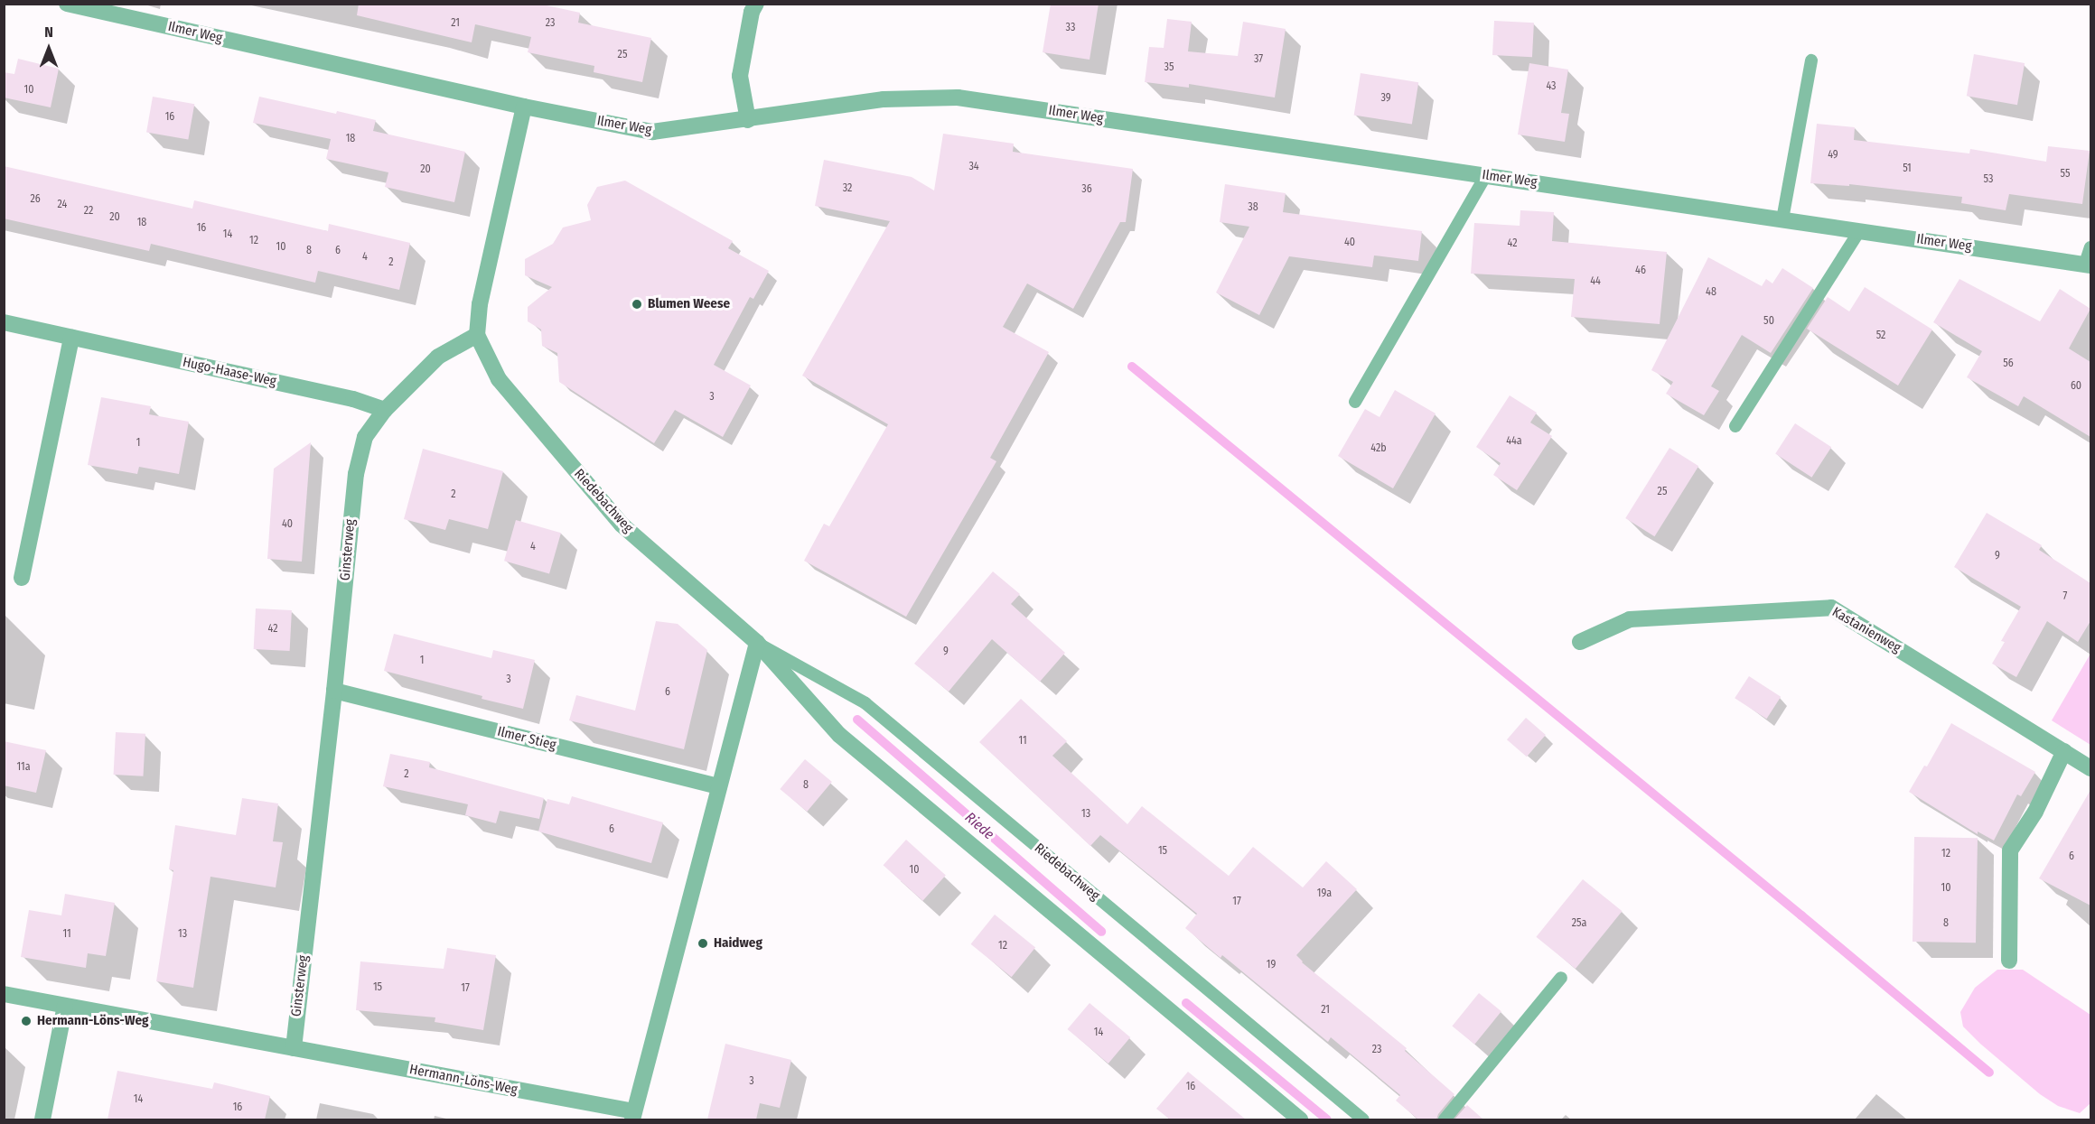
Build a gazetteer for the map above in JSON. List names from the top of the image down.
{
  "streets": {
    "street": [
      "Ilmer Weg",
      "Hugo-Haase-Weg",
      "Riedebachweg",
      "Ginsterweg",
      "Kastanienweg",
      "Ilmer Stieg",
      "Hermann-Löns-Weg"
    ]
  },
  "crossings": [
    ["Hugo-Haase-Weg", "Ginsterweg"],
    ["Riedebachweg", "Ginsterweg"],
    ["Ginsterweg", "Ilmer Stieg"],
    ["Ginsterweg", "Hermann-Löns-Weg"]
  ],
  "water": ["Riede"],
  "places": ["Blumen Weese", "Haidweg", "Hermann-Löns-Weg"],
  "house_numbers": [
    "21",
    "23",
    "33",
    "25",
    "37",
    "35",
    "43",
    "10",
    "39",
    "16",
    "18",
    "49",
    "34",
    "51",
    "20",
    "55",
    "53",
    "32",
    "36",
    "26",
    "24",
    "38",
    "22",
    "20",
    "18",
    "16",
    "14",
    "12",
    "40",
    "42",
    "10",
    "8",
    "6",
    "4",
    "2",
    "46",
    "44",
    "48",
    "50",
    "52",
    "56",
    "60",
    "3",
    "44a",
    "1",
    "42b",
    "25",
    "2",
    "40",
    "4",
    "9",
    "7",
    "42",
    "9",
    "1",
    "3",
    "6",
    "11",
    "11a",
    "2",
    "8",
    "13",
    "6",
    "15",
    "12",
    "6",
    "10",
    "10",
    "19a",
    "17",
    "25a",
    "8",
    "11",
    "13",
    "12",
    "19",
    "15",
    "17",
    "21",
    "14",
    "23",
    "3",
    "16",
    "14",
    "16"
  ],
  "north": "top"
}
